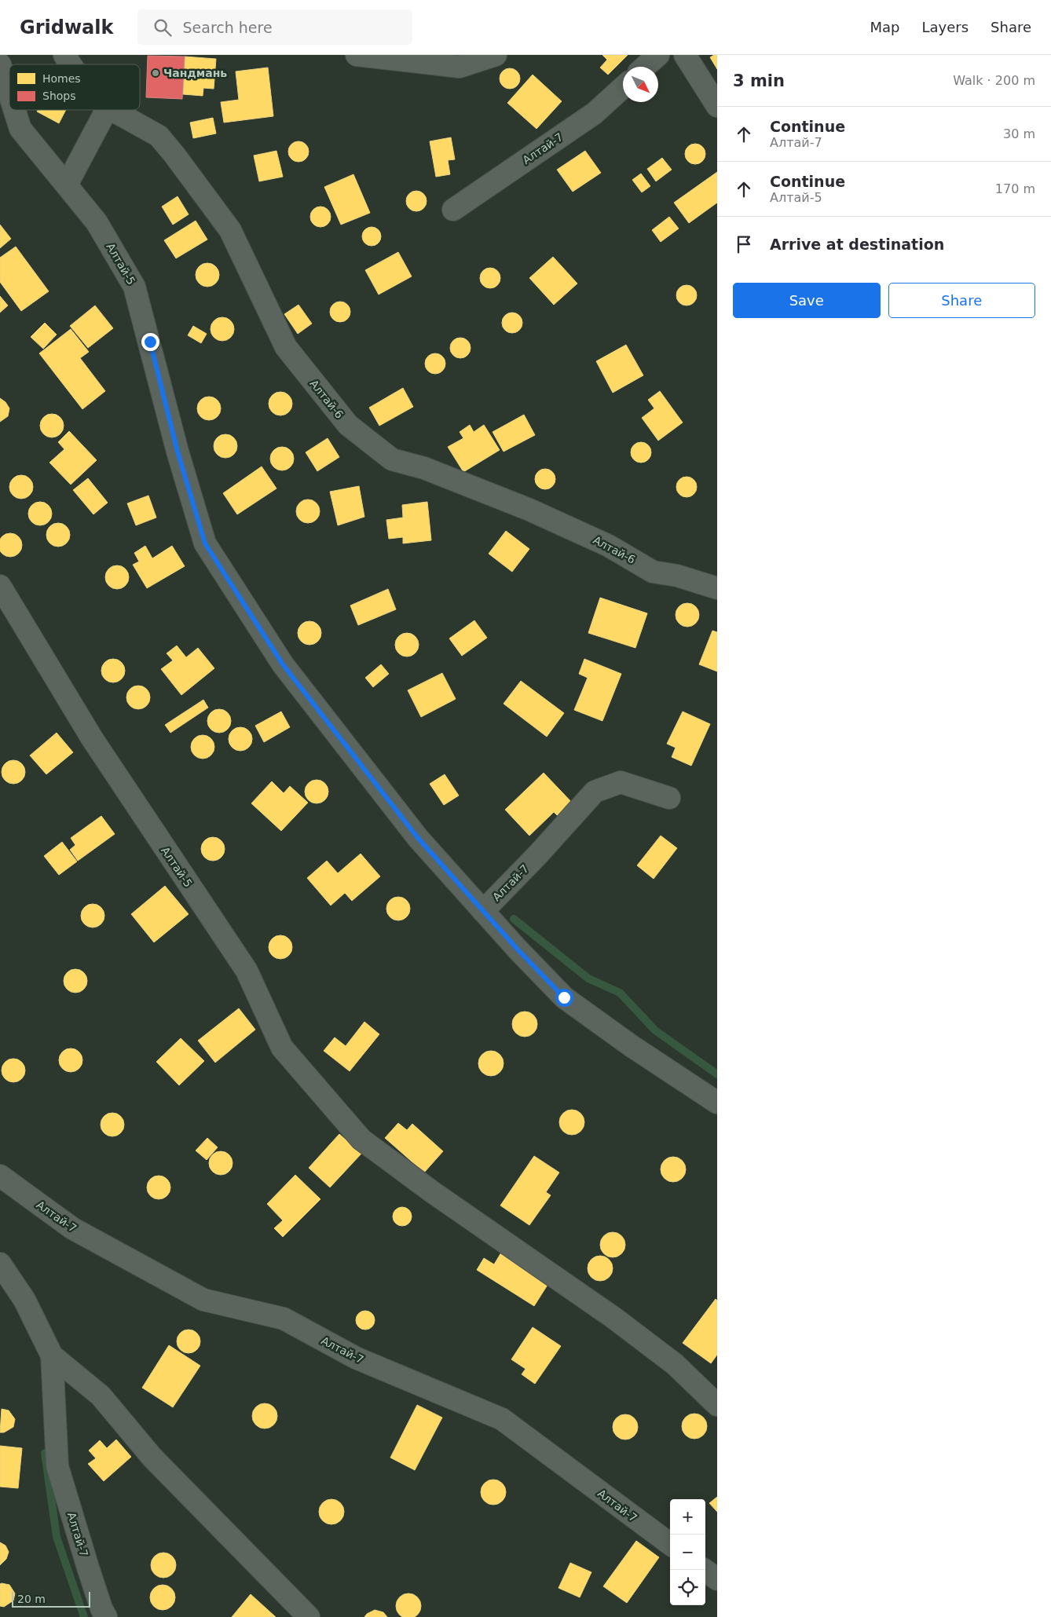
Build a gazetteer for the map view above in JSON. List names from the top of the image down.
{
  "streets": {
    "street": ["Алтай-7", "Алтай-5", "Алтай-6"]
  },
  "crossings": [
    ["Алтай-7", "Алтай-5"]
  ],
  "places": ["Чандмань"],
  "legend": ["Homes", "Shops"],
  "scale_bar": "20 m",
  "north": "bottom right",
  "page": {
    "header": "Gridwalk",
    "search": "Search here",
    "nav": ["Map", "Layers", "Share"],
    "heading": ["3 min", "Walk · 200 m"],
    "list": [
      ["Continue", "Алтай-7", "30 m"],
      ["Continue", "Алтай-5", "170 m"],
      "Arrive at destination"
    ],
    "buttons": ["Save", "Share"],
    "map_buttons": ["+", "−"],
    "scale": "20 m"
  }
}
